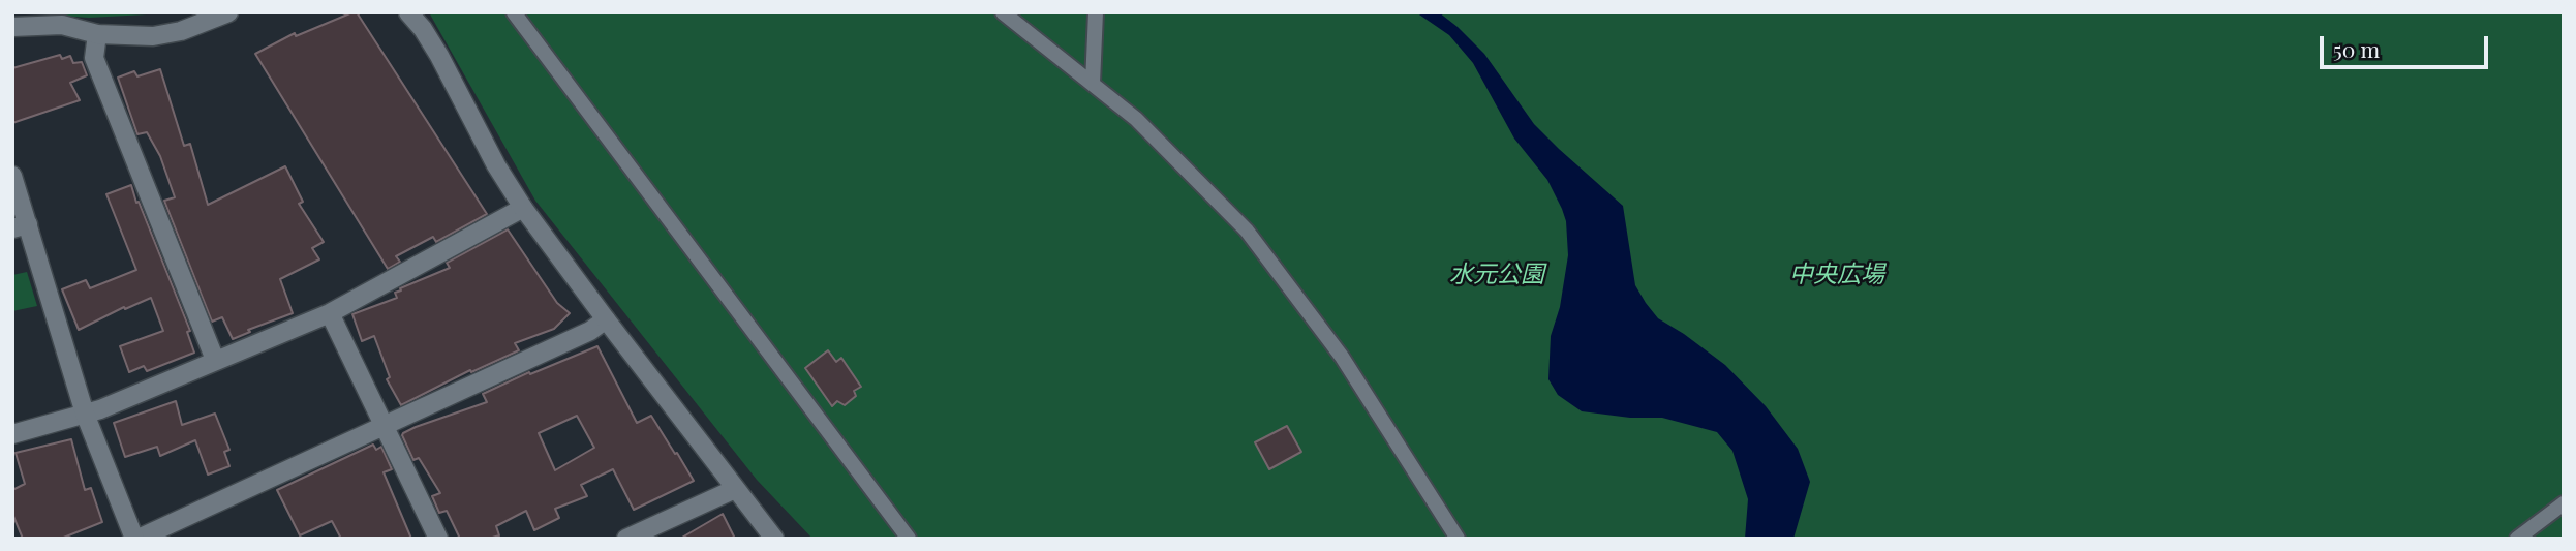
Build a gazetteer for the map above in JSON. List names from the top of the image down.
{
  "parks": ["水元公園", "中央広場"],
  "scale_bar": "50 m"
}
